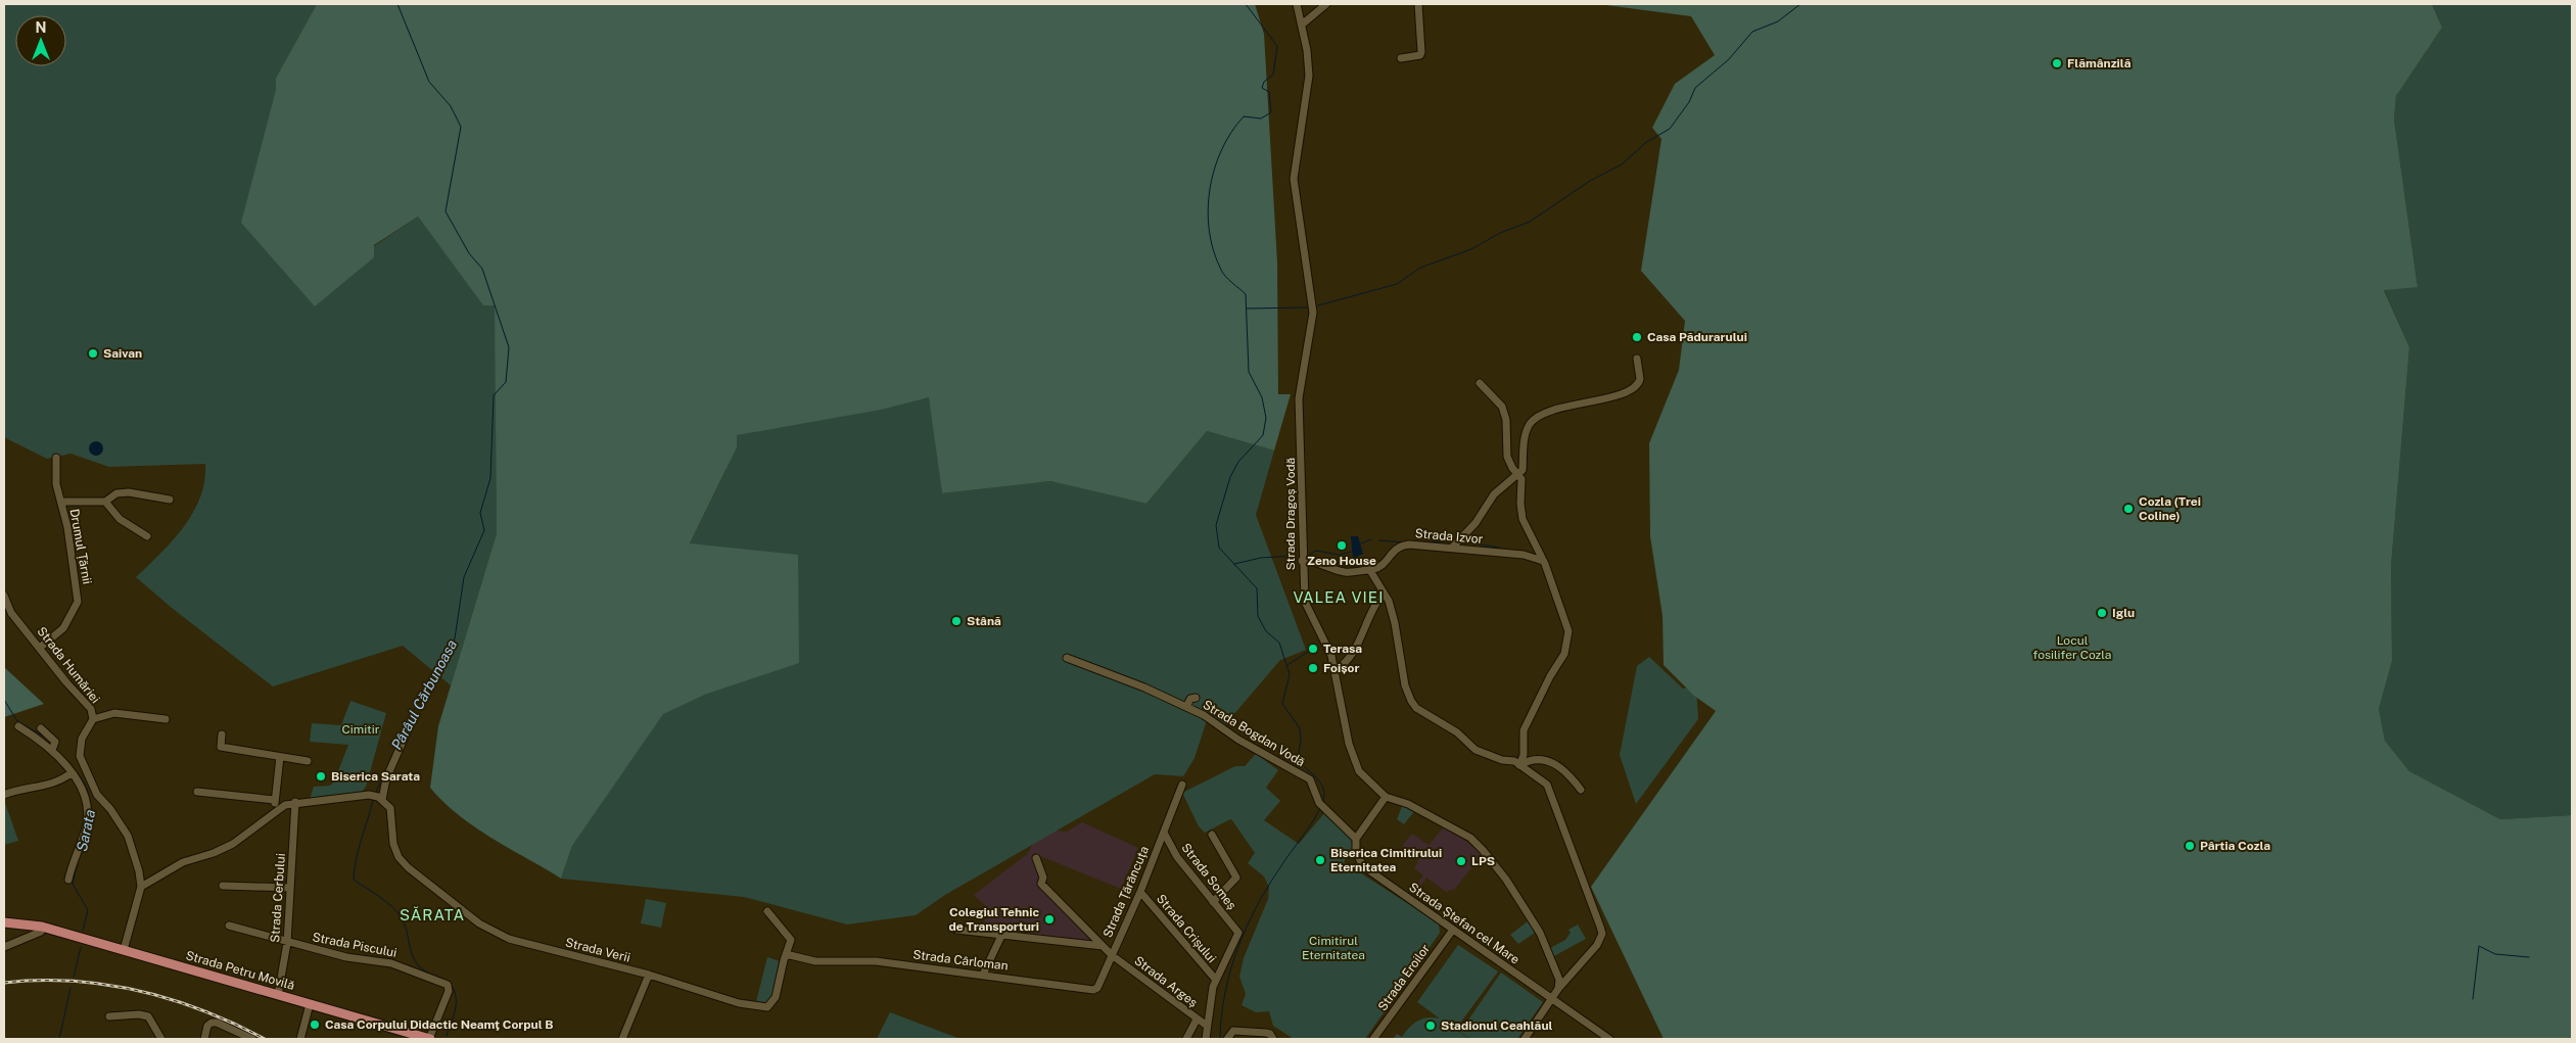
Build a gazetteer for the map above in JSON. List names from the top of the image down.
{
  "streets": {
    "main road": ["Strada Petru Movilă"],
    "street": [
      "Strada Dragoș Vodă",
      "Strada Izvor",
      "Drumul Țărnii",
      "Strada Humăriei",
      "Strada Bogdan Vodă",
      "Strada Someș",
      "Strada Țărăncuța",
      "Strada Cerbului",
      "Strada Ștefan cel Mare",
      "Strada Crișului",
      "Strada Piscului",
      "Strada Verii",
      "Strada Cârloman",
      "Strada Eroilor",
      "Strada Argeș"
    ]
  },
  "crossings": [
    ["Strada Dragoș Vodă", "Strada Izvor"],
    ["Drumul Țărnii", "Strada Humăriei"],
    ["Strada Humăriei", "Strada Petru Movilă"],
    ["Strada Bogdan Vodă", "Strada Ștefan cel Mare"],
    ["Strada Someș", "Strada Țărăncuța"],
    ["Strada Someș", "Strada Crișului"],
    ["Strada Țărăncuța", "Strada Crișului"],
    ["Strada Țărăncuța", "Strada Cârloman"],
    ["Strada Țărăncuța", "Strada Argeș"],
    ["Strada Cerbului", "Strada Piscului"],
    ["Strada Cerbului", "Strada Petru Movilă"],
    ["Strada Ștefan cel Mare", "Strada Eroilor"],
    ["Strada Piscului", "Strada Petru Movilă"],
    ["Strada Verii", "Strada Cârloman"],
    ["Strada Cârloman", "Strada Argeș"]
  ],
  "districts": ["VALEA VIEI", "SĂRATA"],
  "water": ["Pârâul Cărbunoasa", "Sarata"],
  "parks": ["Locul fosilifer Cozla", "Cimitir", "Cimitirul Eternitatea"],
  "places": [
    "Flămânzilă",
    "Casa Pădurarului",
    "Saivan",
    "Cozla (Trei Coline)",
    "Zeno House",
    "Iglu",
    "Stână",
    "Terasa",
    "Foișor",
    "Biserica Sarata",
    "Pârtia Cozla",
    "Biserica Cimitirului Eternitatea",
    "LPS",
    "Colegiul Tehnic de Transporturi",
    "Casa Corpului Didactic Neamţ Corpul B",
    "Stadionul Ceahlăul"
  ],
  "north": "top"
}
